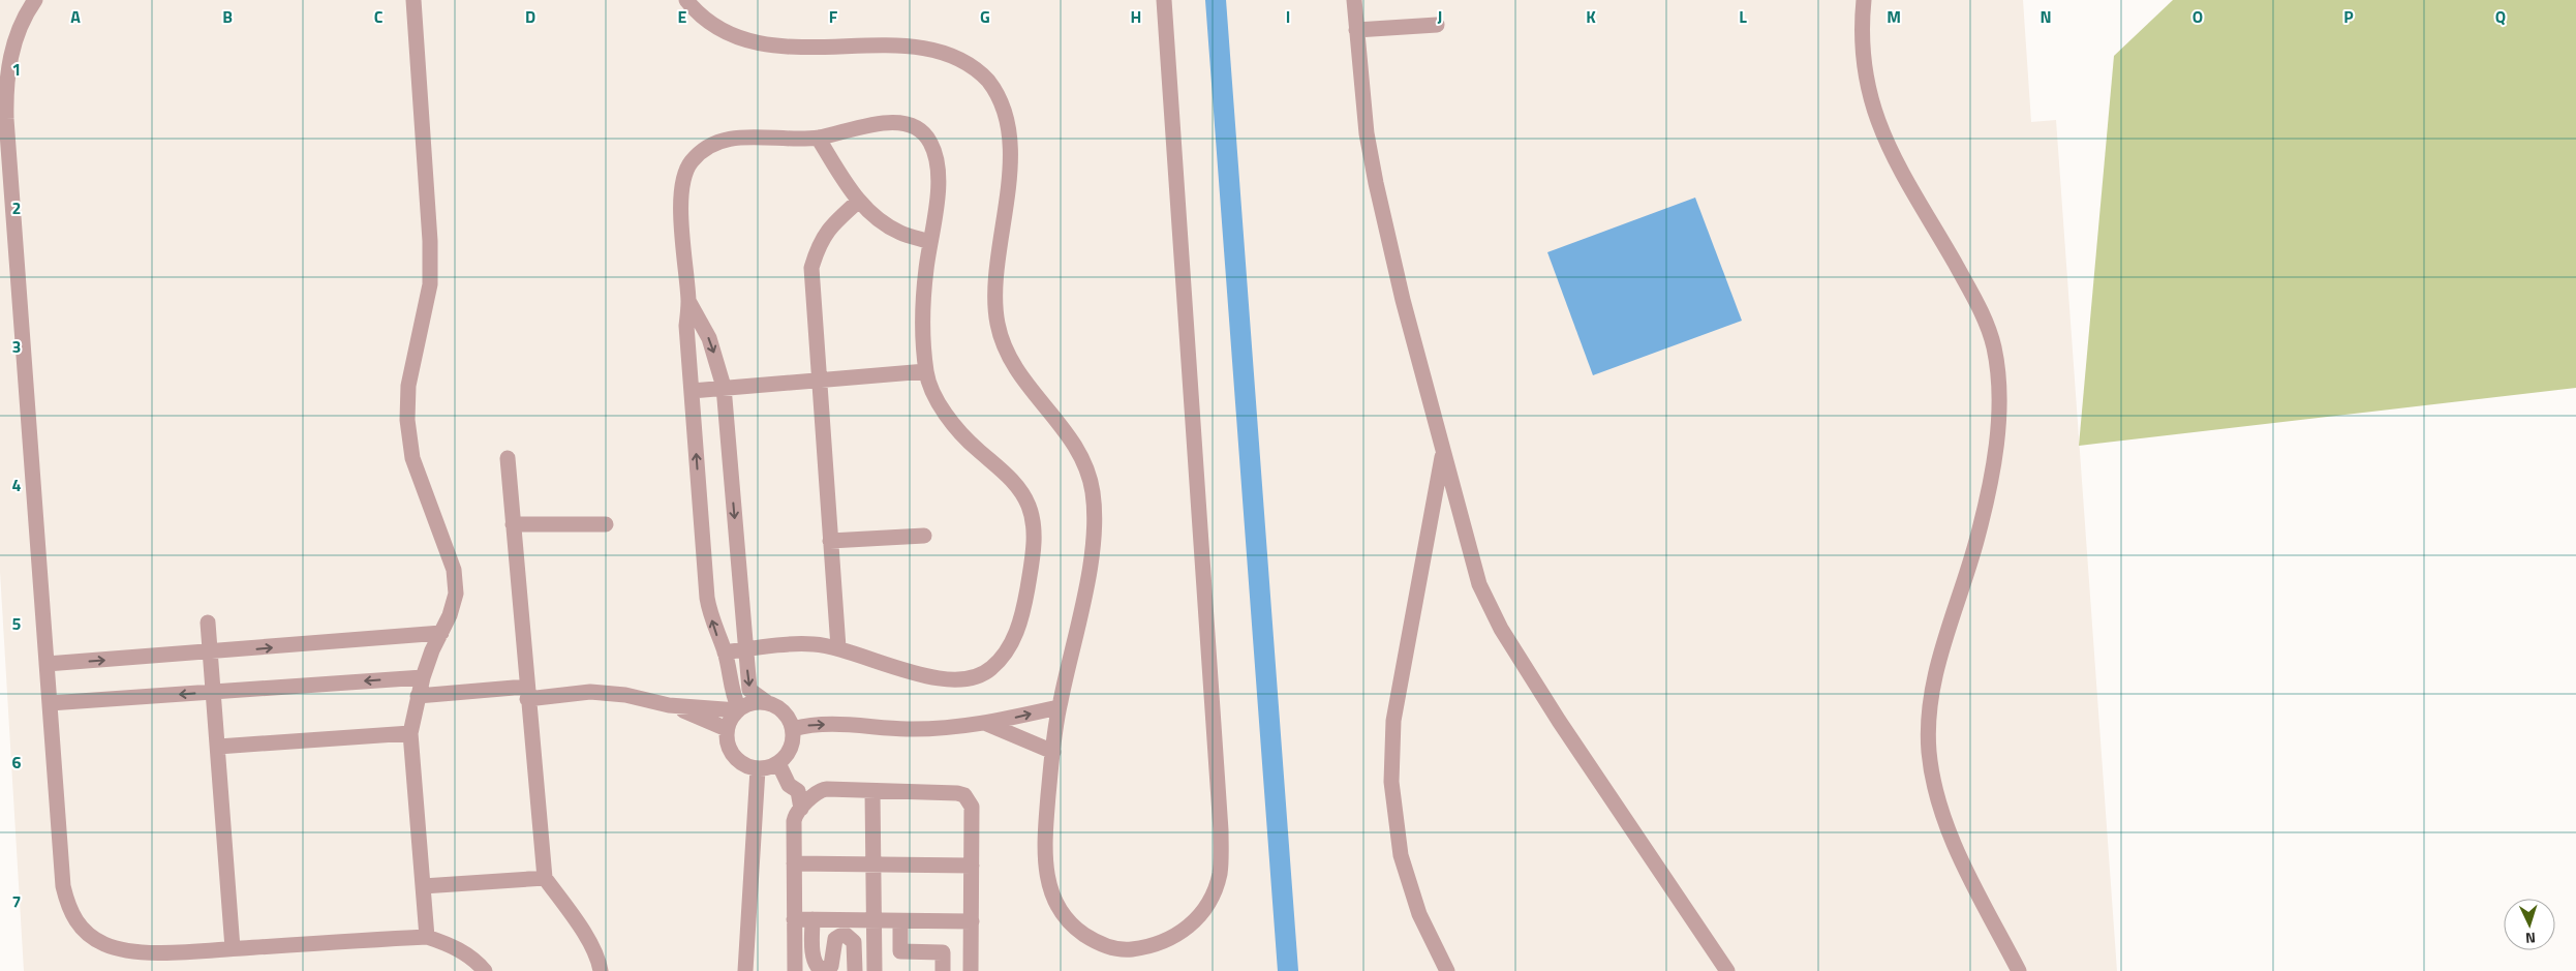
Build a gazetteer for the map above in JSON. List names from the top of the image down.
{
  "north": "bottom",
  "grid": {
    "columns": [
      "A",
      "B",
      "C",
      "D",
      "E",
      "F",
      "G",
      "H",
      "I",
      "J",
      "K",
      "L",
      "M",
      "N",
      "O",
      "P",
      "Q"
    ],
    "rows": [
      "1",
      "2",
      "3",
      "4",
      "5",
      "6",
      "7"
    ]
  }
}
